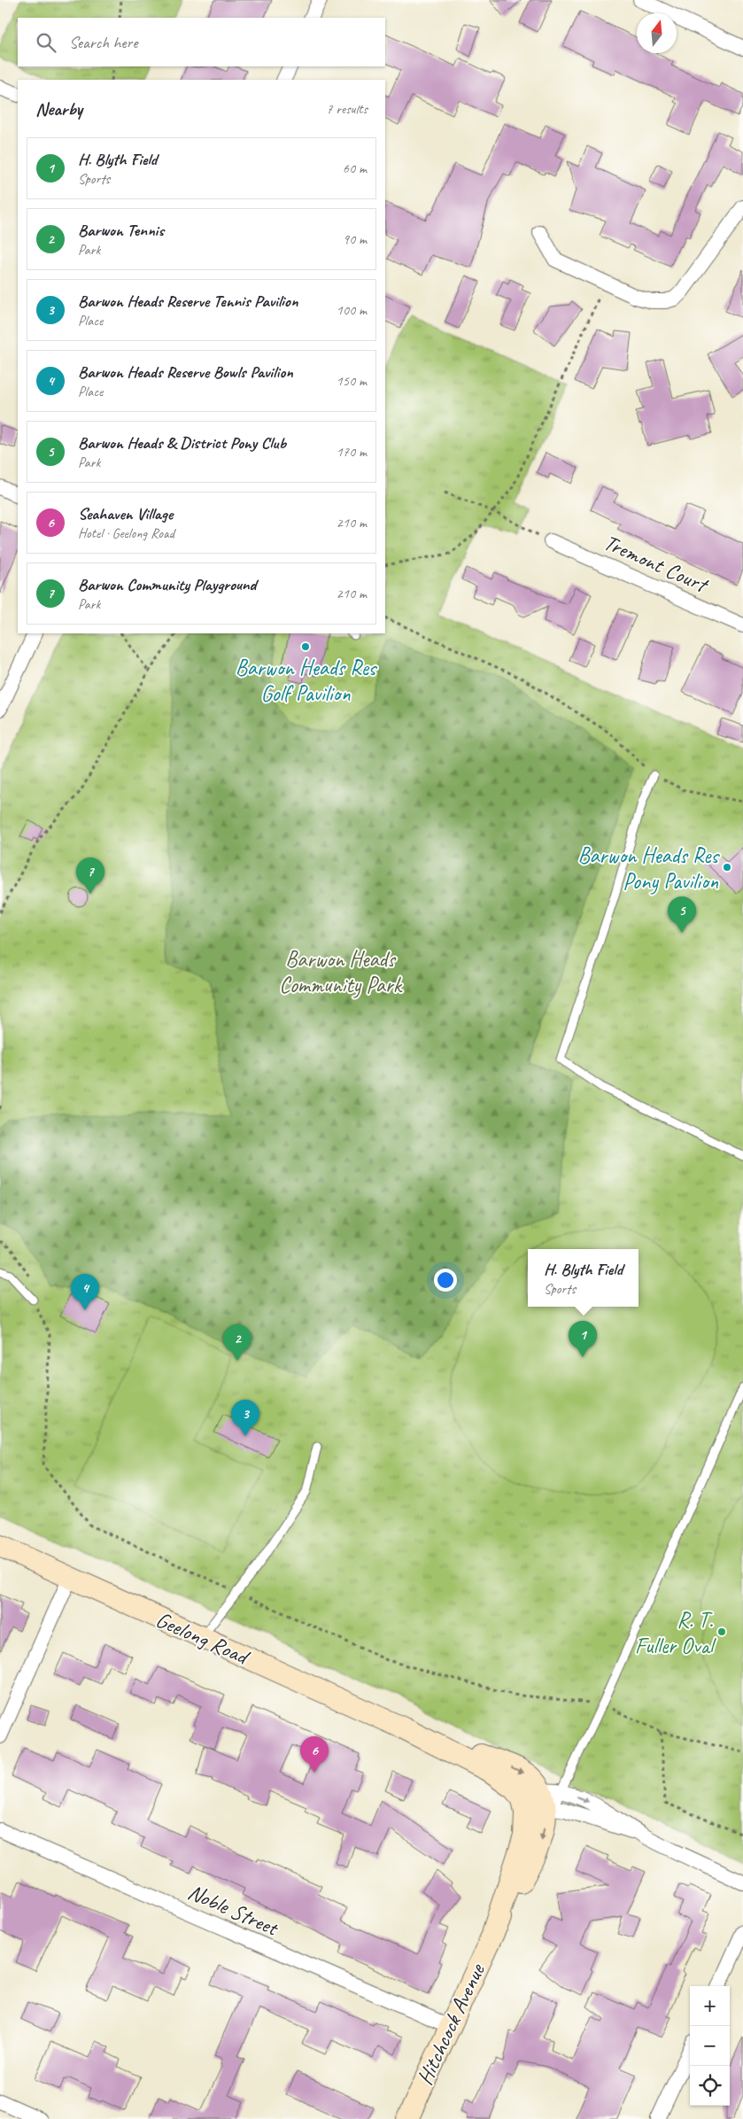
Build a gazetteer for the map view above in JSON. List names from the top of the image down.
{
  "streets": {
    "street": [
      "Tremont Court",
      "Geelong Road",
      "Noble Street",
      "Hitchcock Avenue"
    ]
  },
  "crossings": [
    ["Geelong Road", "Hitchcock Avenue"],
    ["Noble Street", "Hitchcock Avenue"]
  ],
  "parks": ["Barwon Heads Community Park"],
  "places": ["Barwon Heads Res Golf Pavilion", "Barwon Heads Res Pony Pavilion", "R. T. Fuller Oval"],
  "north": "top",
  "page": {
    "search": "Search here",
    "heading": ["Nearby", "7 results"],
    "list": [
      {
        "mark": "1",
        "name": "H. Blyth Field",
        "note": "Sports",
        "value": "60 m"
      },
      {
        "mark": "2",
        "name": "Barwon Tennis",
        "note": "Park",
        "value": "90 m"
      },
      {
        "mark": "3",
        "name": "Barwon Heads Reserve Tennis Pavilion",
        "note": "Place",
        "value": "100 m"
      },
      {
        "mark": "4",
        "name": "Barwon Heads Reserve Bowls Pavilion",
        "note": "Place",
        "value": "150 m"
      },
      {
        "mark": "5",
        "name": "Barwon Heads & District Pony Club",
        "note": "Park",
        "value": "170 m"
      },
      {
        "mark": "6",
        "name": "Seahaven Village",
        "note": "Hotel · Geelong Road",
        "value": "210 m"
      },
      {
        "mark": "7",
        "name": "Barwon Community Playground",
        "note": "Park",
        "value": "210 m"
      }
    ],
    "pins": [
      "7",
      "5",
      "4",
      "1",
      "2",
      "3",
      "6"
    ],
    "popup": ["H. Blyth Field", "Sports"],
    "map_buttons": ["+", "−"]
  }
}
